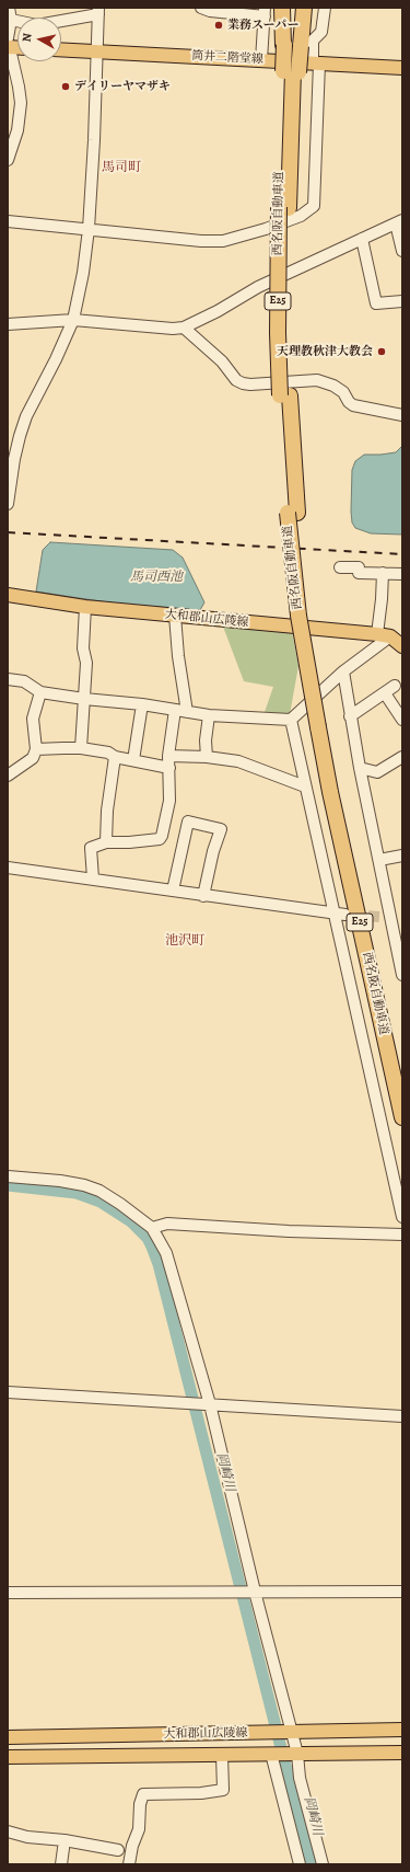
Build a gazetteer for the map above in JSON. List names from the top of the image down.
{
  "streets": {
    "highway": ["西名阪自動車道", "E25"],
    "main road": ["筒井二階堂線", "大和郡山広陵線"]
  },
  "districts": ["馬司町", "池沢町"],
  "water": ["馬司西池", "岡崎川"],
  "places": ["業務スーパー", "デイリーヤマザキ", "天理教秋津大教会"],
  "north": "left"
}
